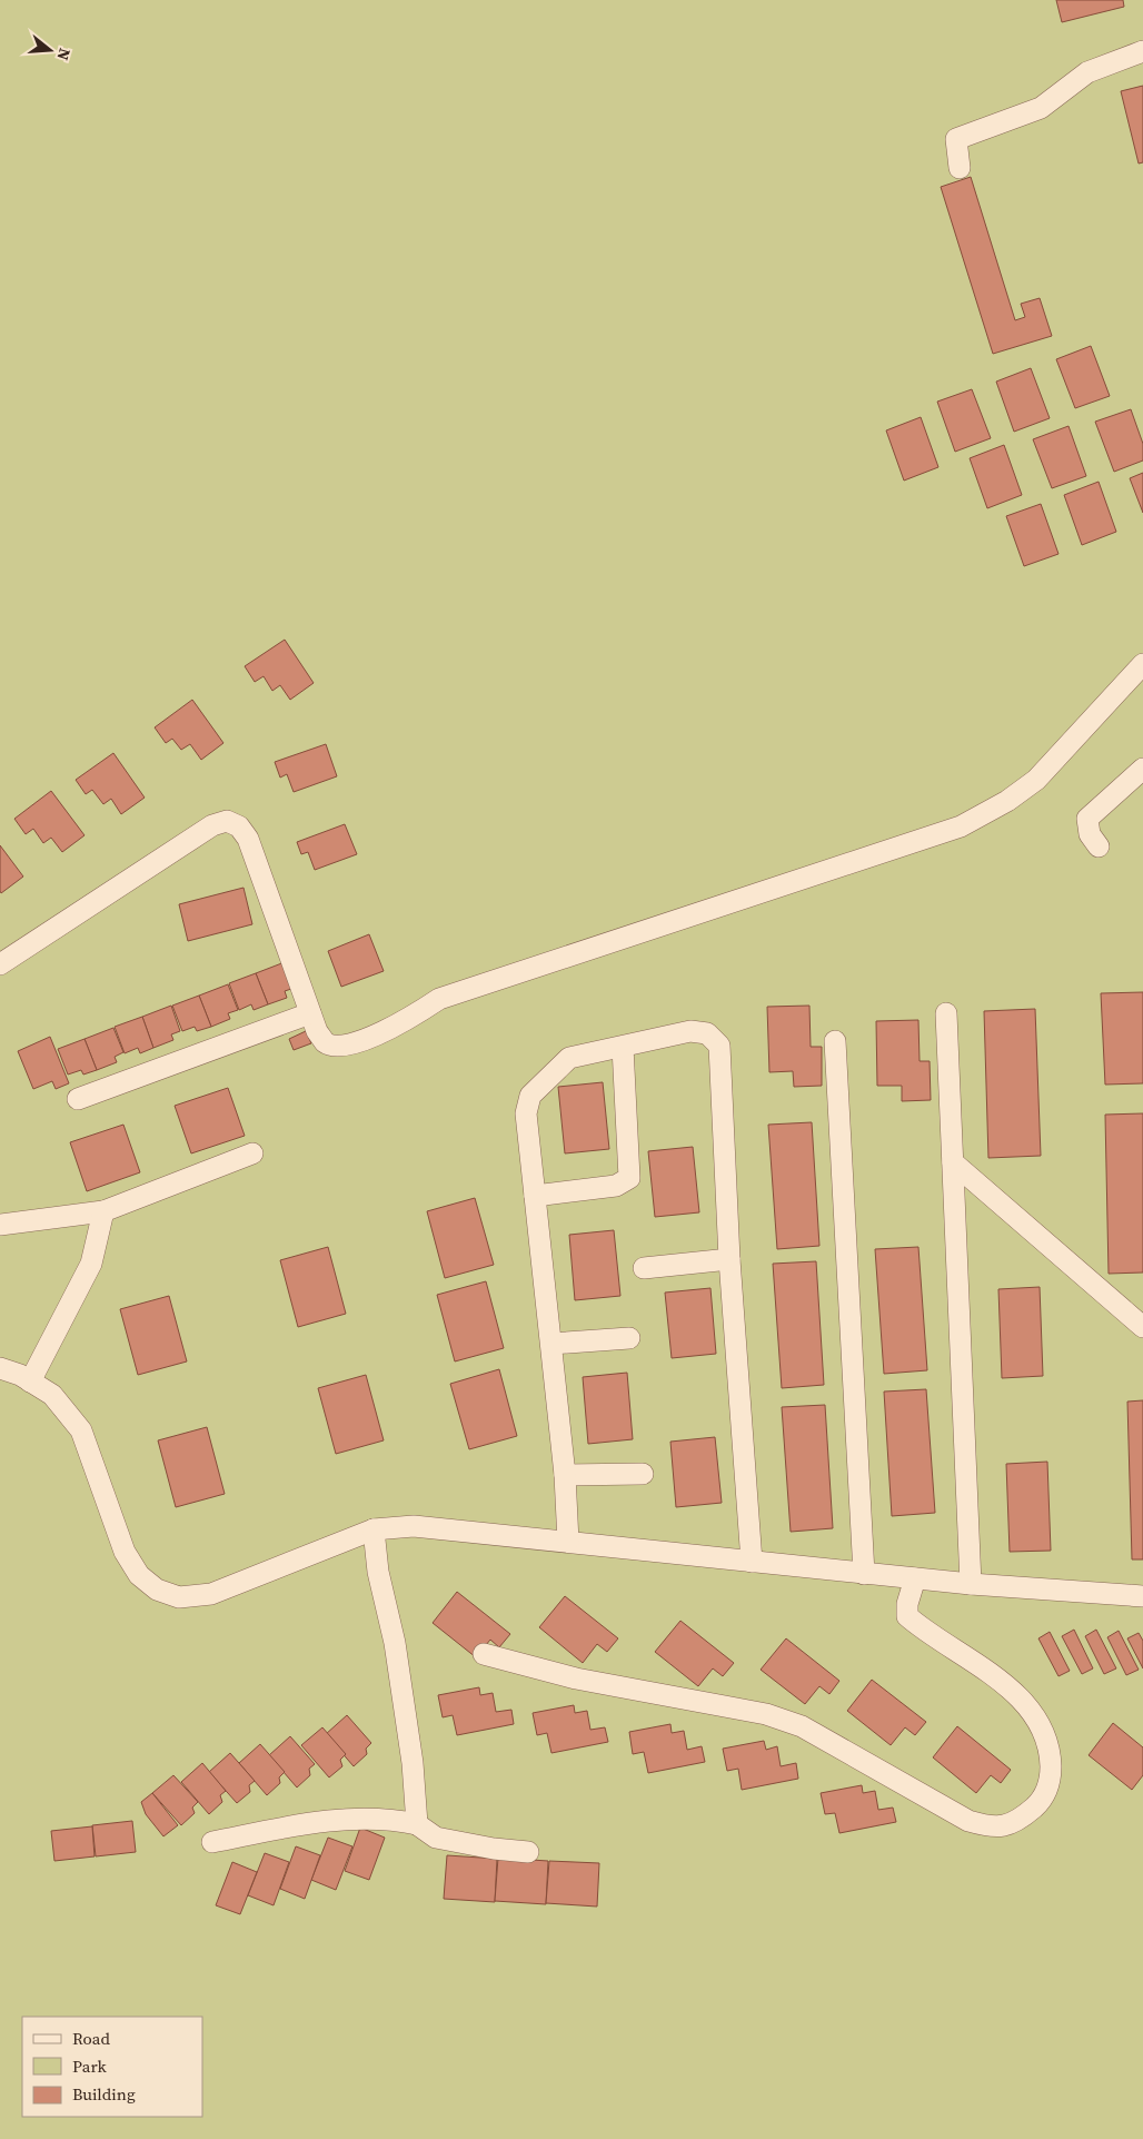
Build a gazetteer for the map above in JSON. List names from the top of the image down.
{
  "legend": ["Road", "Park", "Building"],
  "north": "right"
}
